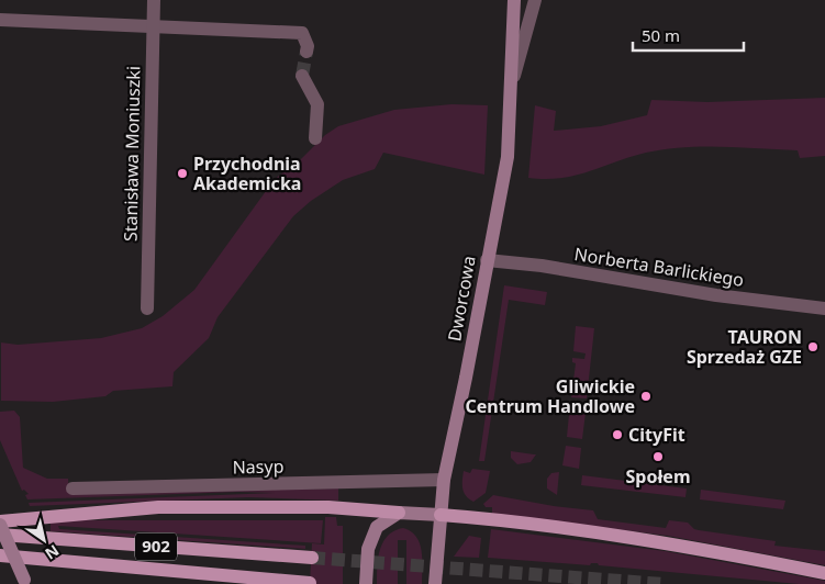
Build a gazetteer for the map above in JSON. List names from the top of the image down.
{
  "streets": {
    "main road": ["Dworcowa", "902"],
    "street": ["Stanisława Moniuszki", "Norberta Barlickiego", "Nasyp"]
  },
  "crossings": [
    ["Norberta Barlickiego", "Dworcowa"],
    ["Dworcowa", "Nasyp"]
  ],
  "places": [
    "Przychodnia Akademicka",
    "TAURON Sprzedaż GZE",
    "Gliwickie Centrum Handlowe",
    "CityFit",
    "Społem"
  ],
  "scale_bar": "50 m",
  "north": "bottom right"
}
